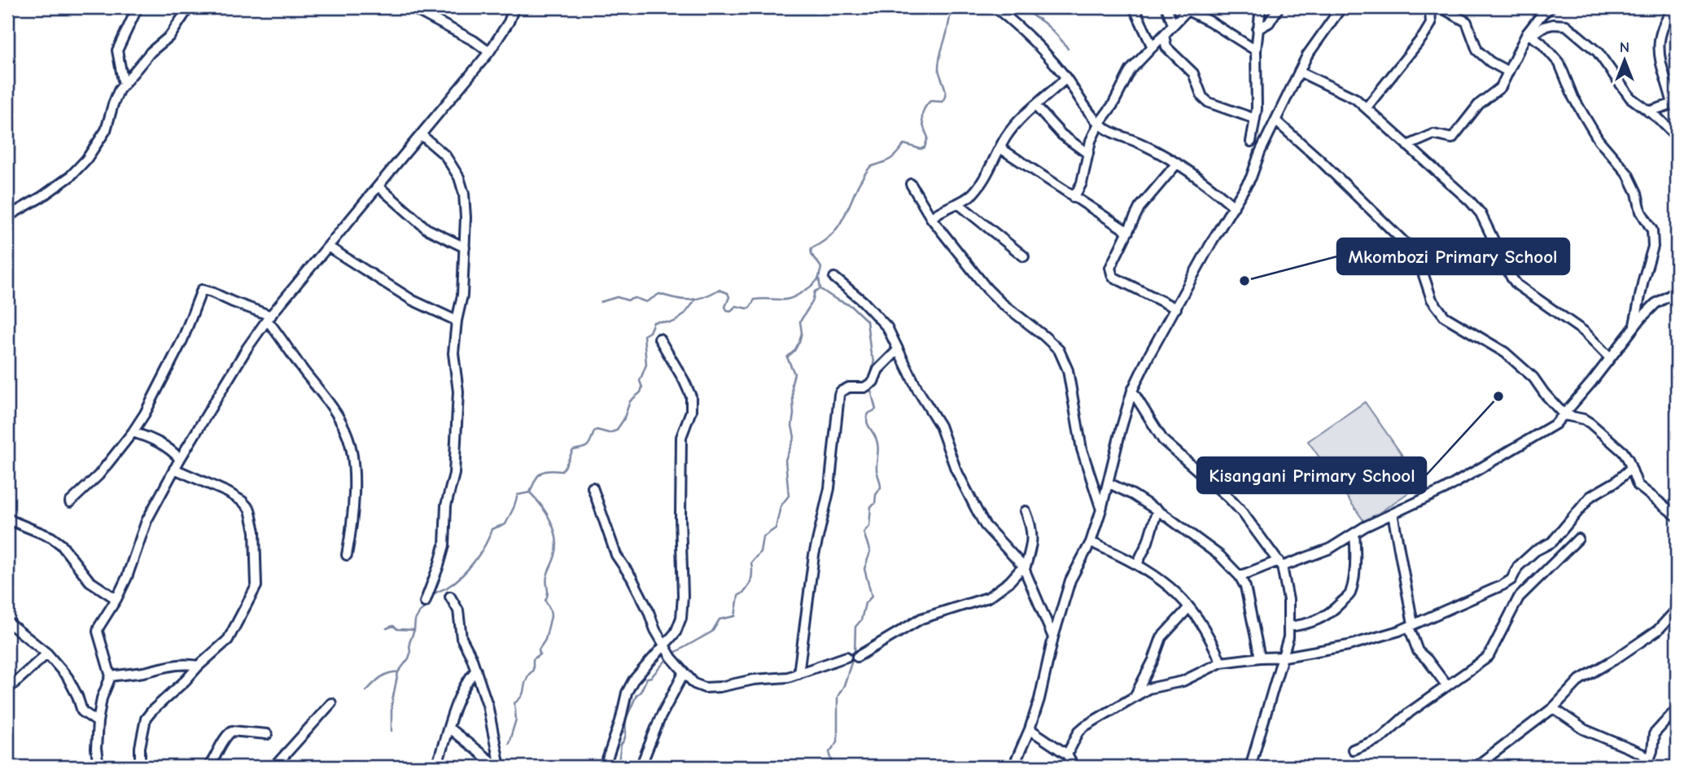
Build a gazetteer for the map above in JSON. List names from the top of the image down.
{
  "places": ["Mkombozi Primary School", "Kisangani Primary School"],
  "north": "top"
}
